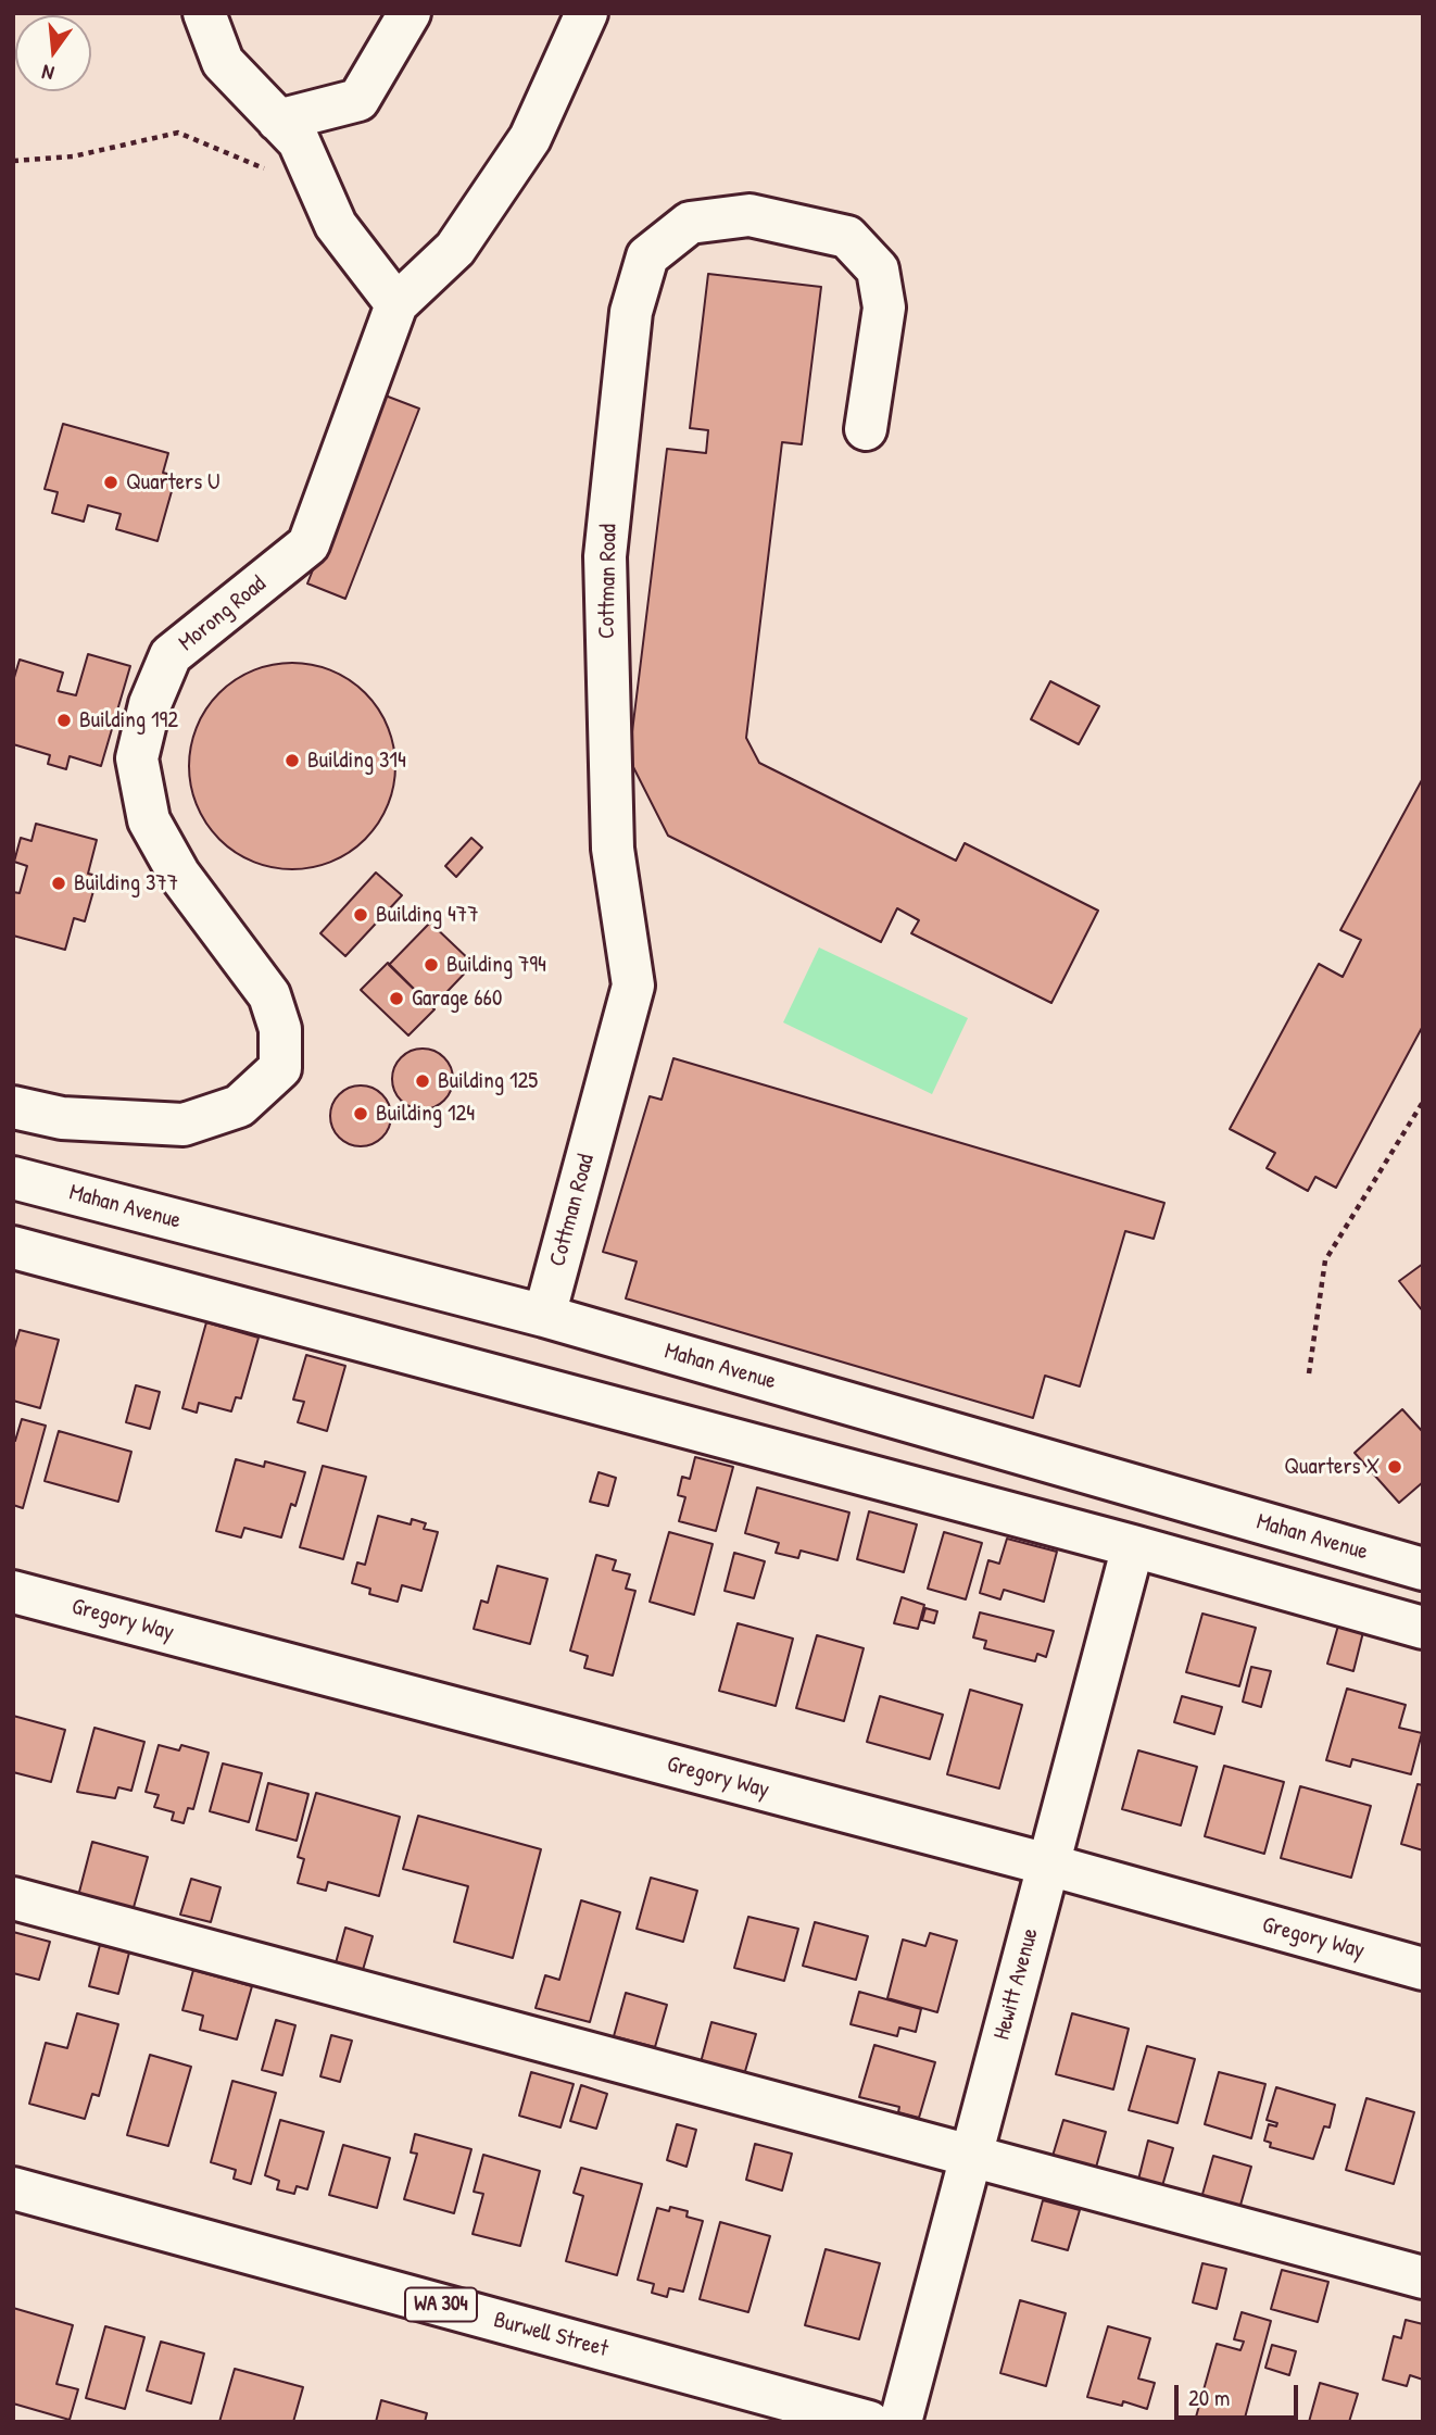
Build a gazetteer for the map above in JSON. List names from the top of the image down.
{
  "streets": {
    "main road": [
      "Cottman Road",
      "Morong Road",
      "Mahan Avenue",
      "Gregory Way",
      "Hewitt Avenue",
      "WA 304",
      "Burwell Street"
    ]
  },
  "crossings": [
    ["Cottman Road", "Mahan Avenue"],
    ["Gregory Way", "Hewitt Avenue"]
  ],
  "places": [
    "Quarters U",
    "Building 192",
    "Building 314",
    "Building 377",
    "Building 477",
    "Building 794",
    "Garage 660",
    "Building 125",
    "Building 124",
    "Quarters X"
  ],
  "scale_bar": "20 m",
  "north": "bottom"
}
